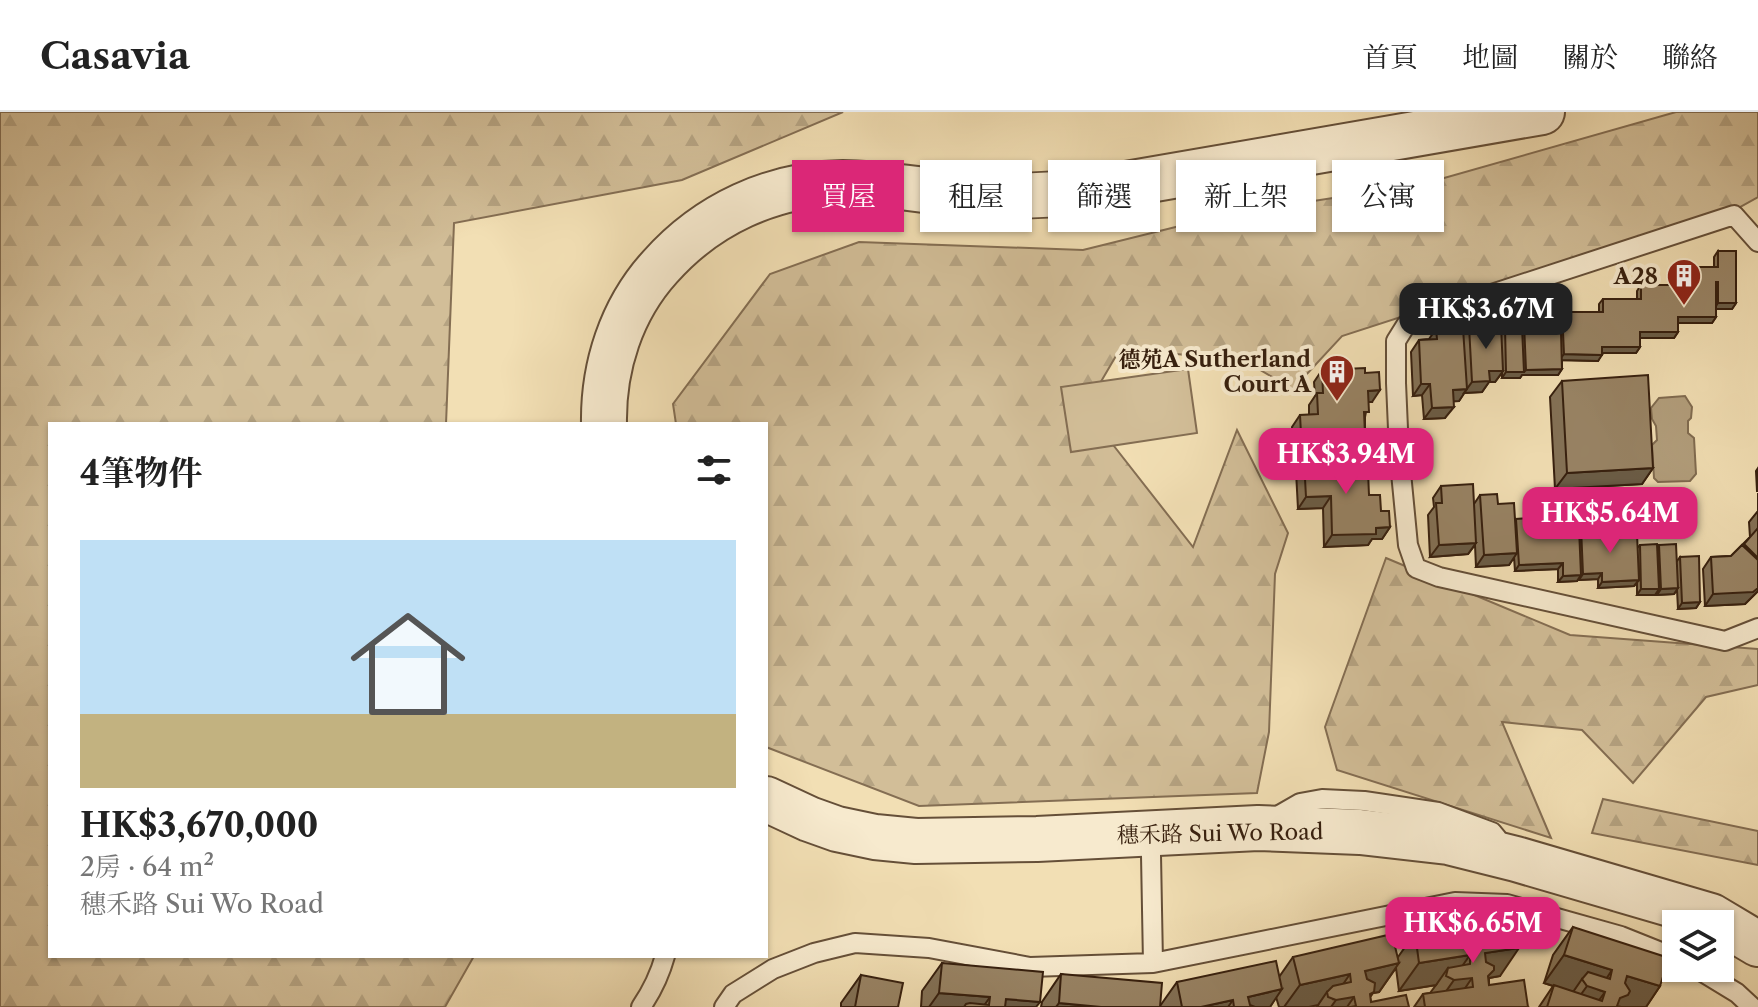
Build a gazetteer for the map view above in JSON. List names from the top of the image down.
{
  "streets": {
    "street": ["穗禾路 Sui Wo Road"]
  },
  "places": {
    "building": ["A28", "德苑A Sutherland Court A"]
  },
  "page": {
    "header": "Casavia",
    "nav": [
      "首頁",
      "地圖",
      "關於",
      "聯絡"
    ],
    "chip": [
      "買屋",
      "租屋",
      "篩選",
      "新上架",
      "公寓"
    ],
    "price": [
      "HK$3.67M",
      "HK$3.94M",
      "HK$5.64M",
      "HK$6.65M"
    ],
    "heading": "4筆物件",
    "list": [
      {
        "name": "HK$3,670,000",
        "note": "2房 · 64 m² · 穗禾路 Sui Wo Road"
      }
    ]
  }
}
